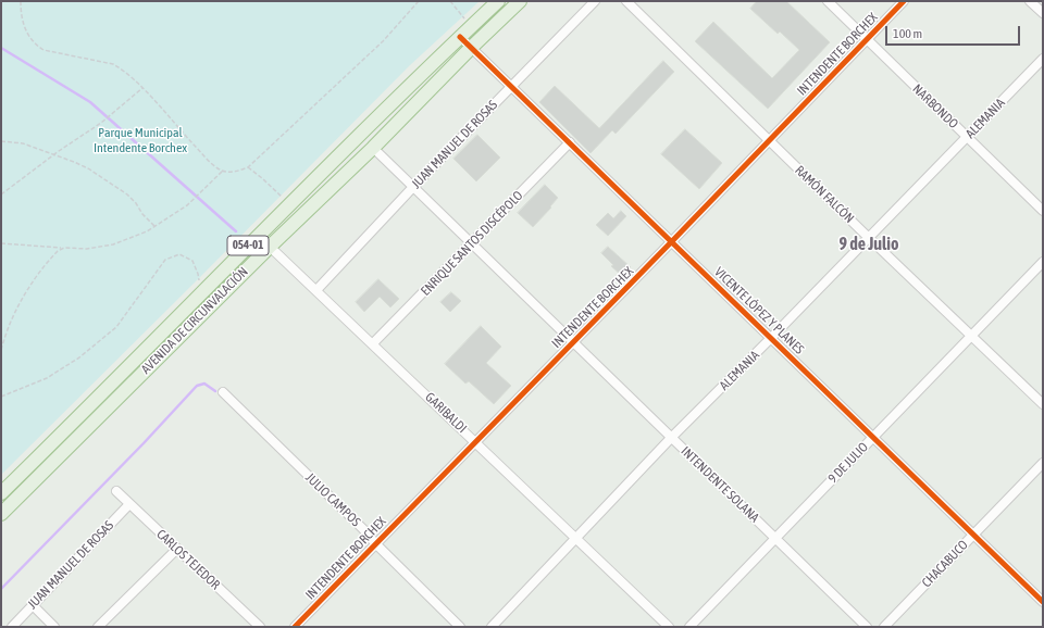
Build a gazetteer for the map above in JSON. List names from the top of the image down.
{
  "streets": {
    "highway": ["054-01", "AVENIDA DE CIRCUNVALACIÓN"],
    "street": [
      "INTENDENTE BORCHEX",
      "NARBONDO",
      "ALEMANIA",
      "JUAN MANUEL DE ROSAS",
      "RAMÓN FALCÓN",
      "ENRIQUE SANTOS DISCÉPOLO",
      "VICENTE LÓPEZ Y PLANES",
      "GARIBALDI",
      "9 DE JULIO",
      "INTENDENTE SOLANA",
      "JULIO CAMPOS",
      "CARLOS TEJEDOR",
      "CHACABUCO"
    ]
  },
  "crossings": [
    ["INTENDENTE BORCHEX", "NARBONDO"],
    ["INTENDENTE BORCHEX", "RAMÓN FALCÓN"],
    ["INTENDENTE BORCHEX", "VICENTE LÓPEZ Y PLANES"],
    ["INTENDENTE BORCHEX", "GARIBALDI"],
    ["INTENDENTE BORCHEX", "INTENDENTE SOLANA"],
    ["INTENDENTE BORCHEX", "JULIO CAMPOS"],
    ["NARBONDO", "ALEMANIA"],
    ["ALEMANIA", "RAMÓN FALCÓN"],
    ["ALEMANIA", "VICENTE LÓPEZ Y PLANES"],
    ["ALEMANIA", "GARIBALDI"],
    ["ALEMANIA", "INTENDENTE SOLANA"],
    ["JUAN MANUEL DE ROSAS", "VICENTE LÓPEZ Y PLANES"],
    ["JUAN MANUEL DE ROSAS", "GARIBALDI"],
    ["JUAN MANUEL DE ROSAS", "INTENDENTE SOLANA"],
    ["JUAN MANUEL DE ROSAS", "CARLOS TEJEDOR"],
    ["RAMÓN FALCÓN", "9 DE JULIO"],
    ["ENRIQUE SANTOS DISCÉPOLO", "VICENTE LÓPEZ Y PLANES"],
    ["ENRIQUE SANTOS DISCÉPOLO", "GARIBALDI"],
    ["ENRIQUE SANTOS DISCÉPOLO", "INTENDENTE SOLANA"],
    ["VICENTE LÓPEZ Y PLANES", "AVENIDA DE CIRCUNVALACIÓN"],
    ["VICENTE LÓPEZ Y PLANES", "9 DE JULIO"],
    ["VICENTE LÓPEZ Y PLANES", "CHACABUCO"],
    ["AVENIDA DE CIRCUNVALACIÓN", "GARIBALDI"],
    ["AVENIDA DE CIRCUNVALACIÓN", "INTENDENTE SOLANA"],
    ["9 DE JULIO", "INTENDENTE SOLANA"]
  ],
  "districts": ["9 de Julio"],
  "parks": ["Parque Municipal Intendente Borchex"],
  "scale_bar": "100 m"
}
